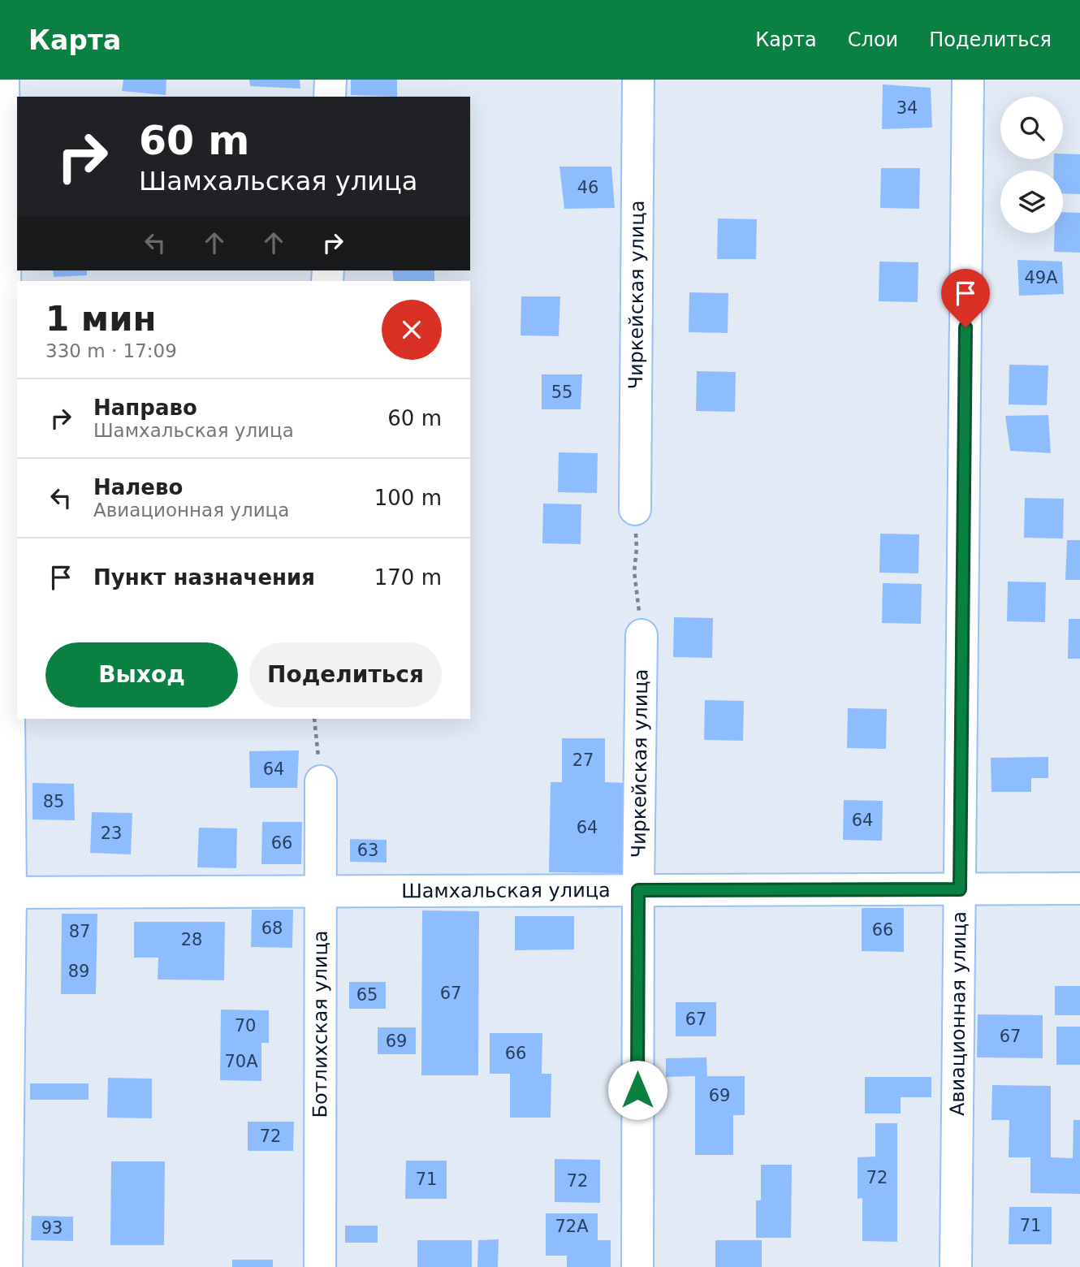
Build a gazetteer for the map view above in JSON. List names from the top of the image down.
{
  "streets": {
    "street": [
      "Чиркейская улица",
      "Шамхальская улица",
      "Авиационная улица",
      "Ботлихская улица"
    ]
  },
  "crossings": [
    ["Чиркейская улица", "Шамхальская улица"],
    ["Шамхальская улица", "Авиационная улица"],
    ["Шамхальская улица", "Ботлихская улица"]
  ],
  "house_numbers": [
    "34",
    "46",
    "49А",
    "55",
    "27",
    "64",
    "85",
    "64",
    "64",
    "23",
    "66",
    "63",
    "68",
    "66",
    "87",
    "28",
    "89",
    "67",
    "65",
    "67",
    "70",
    "67",
    "69",
    "66",
    "70А",
    "69",
    "72",
    "72",
    "71",
    "72",
    "71",
    "72А",
    "93"
  ],
  "page": {
    "header": "Карта",
    "nav": ["Карта", "Слои", "Поделиться"],
    "turn": ["60 m", "Шамхальская улица"],
    "heading": ["1 мин", "330 m · 17:09"],
    "list": [
      {
        "name": "Направо",
        "note": "Шамхальская улица",
        "value": "60 m"
      },
      {
        "name": "Налево",
        "note": "Авиационная улица",
        "value": "100 m"
      },
      {
        "name": "Пункт назначения",
        "value": "170 m"
      }
    ],
    "buttons": ["Выход", "Поделиться"]
  }
}
